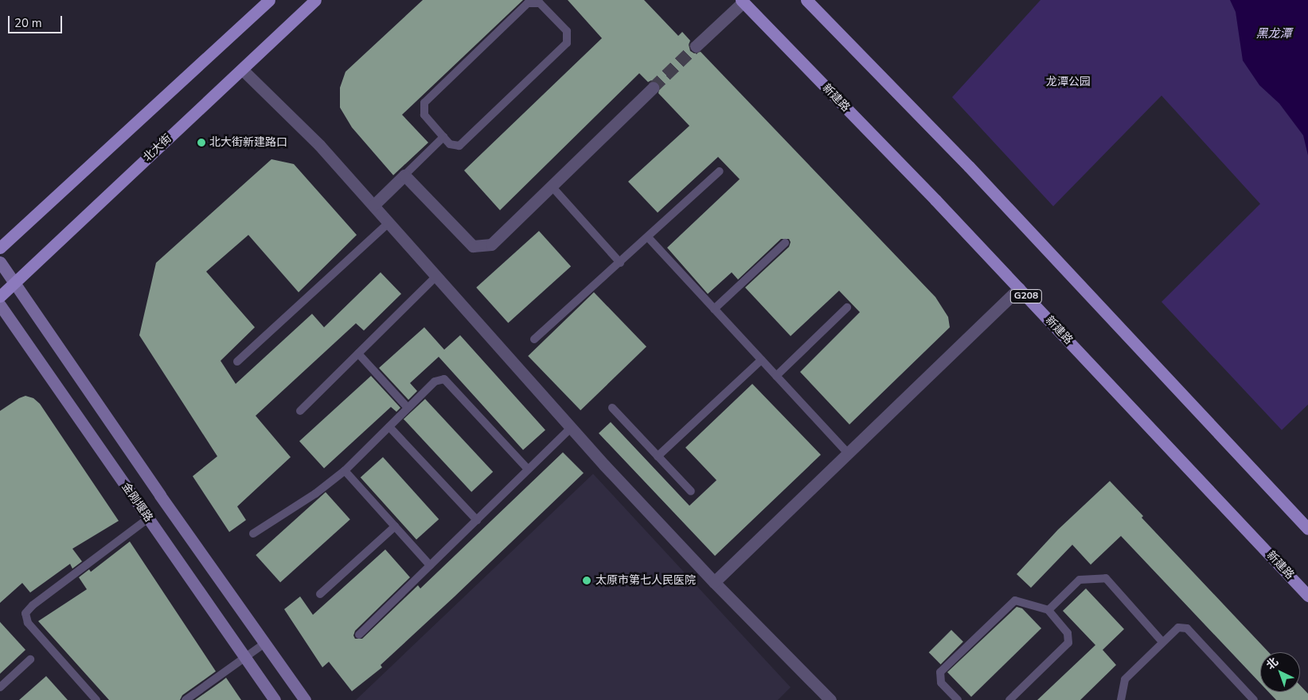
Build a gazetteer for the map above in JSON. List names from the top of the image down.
{
  "streets": {
    "main road": [
      "新建路",
      "北大街",
      "G208",
      "金刚堰路"
    ]
  },
  "water": ["黑龙潭"],
  "parks": ["龙潭公园"],
  "places": ["北大街新建路口", "太原市第七人民医院"],
  "scale_bar": "20 m",
  "north": "top left"
}
